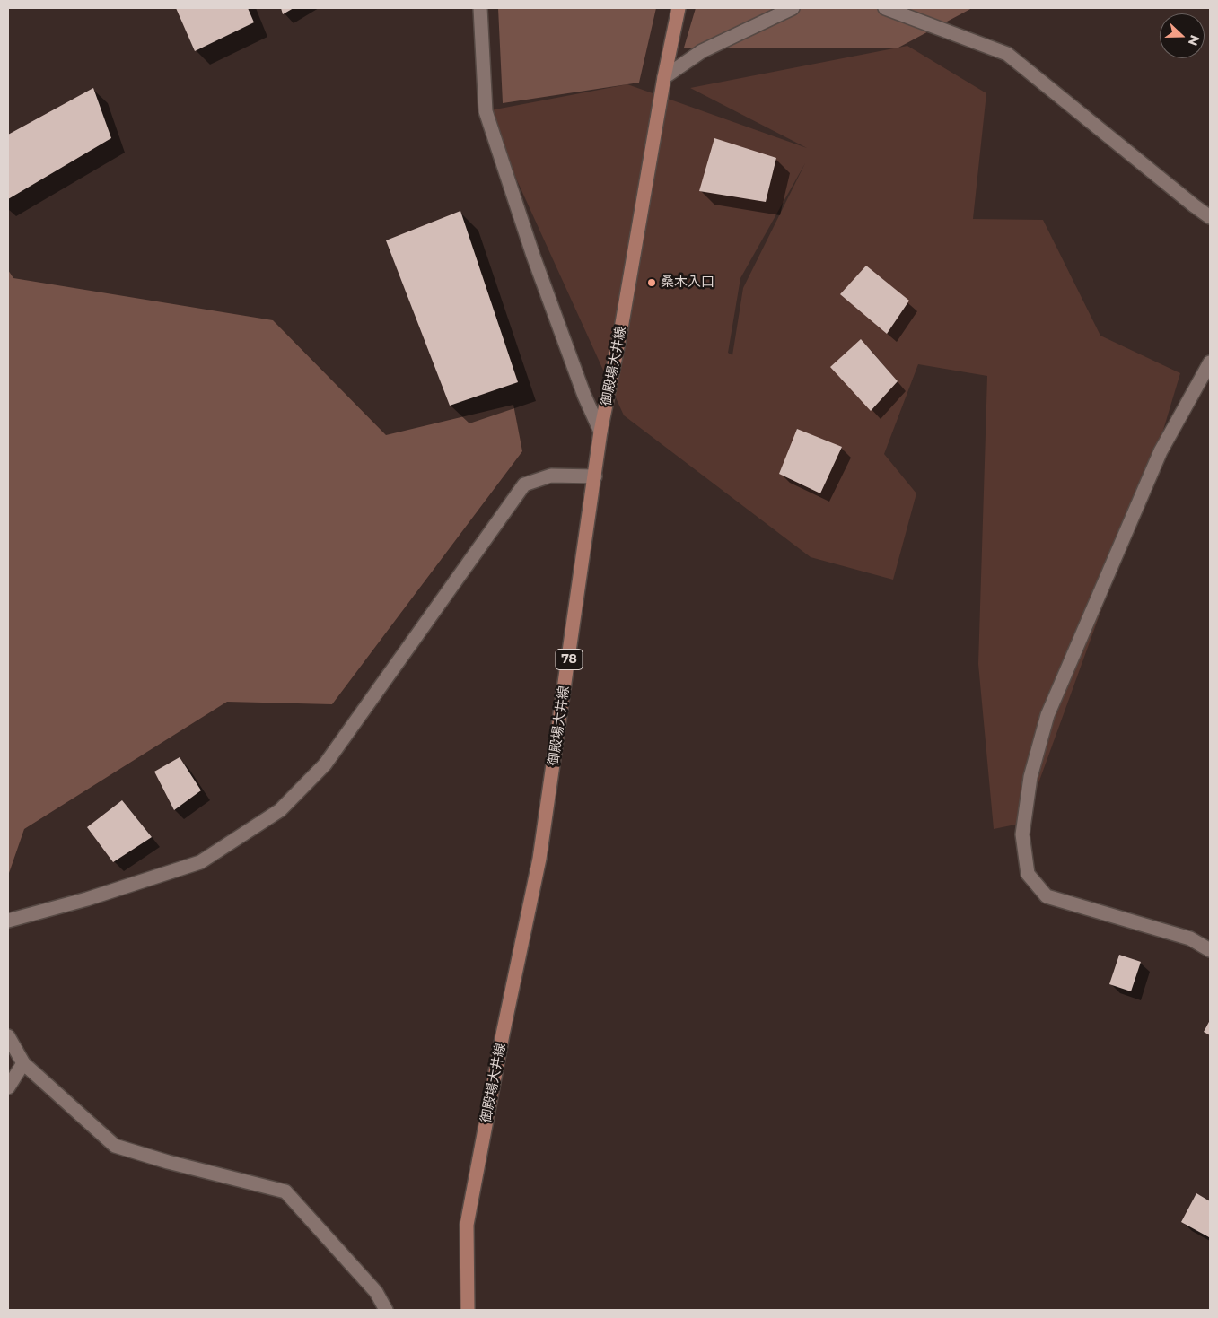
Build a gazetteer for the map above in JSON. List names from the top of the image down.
{
  "streets": {
    "main road": ["御殿場大井線", "78"]
  },
  "places": ["桑木入口"],
  "north": "right"
}
